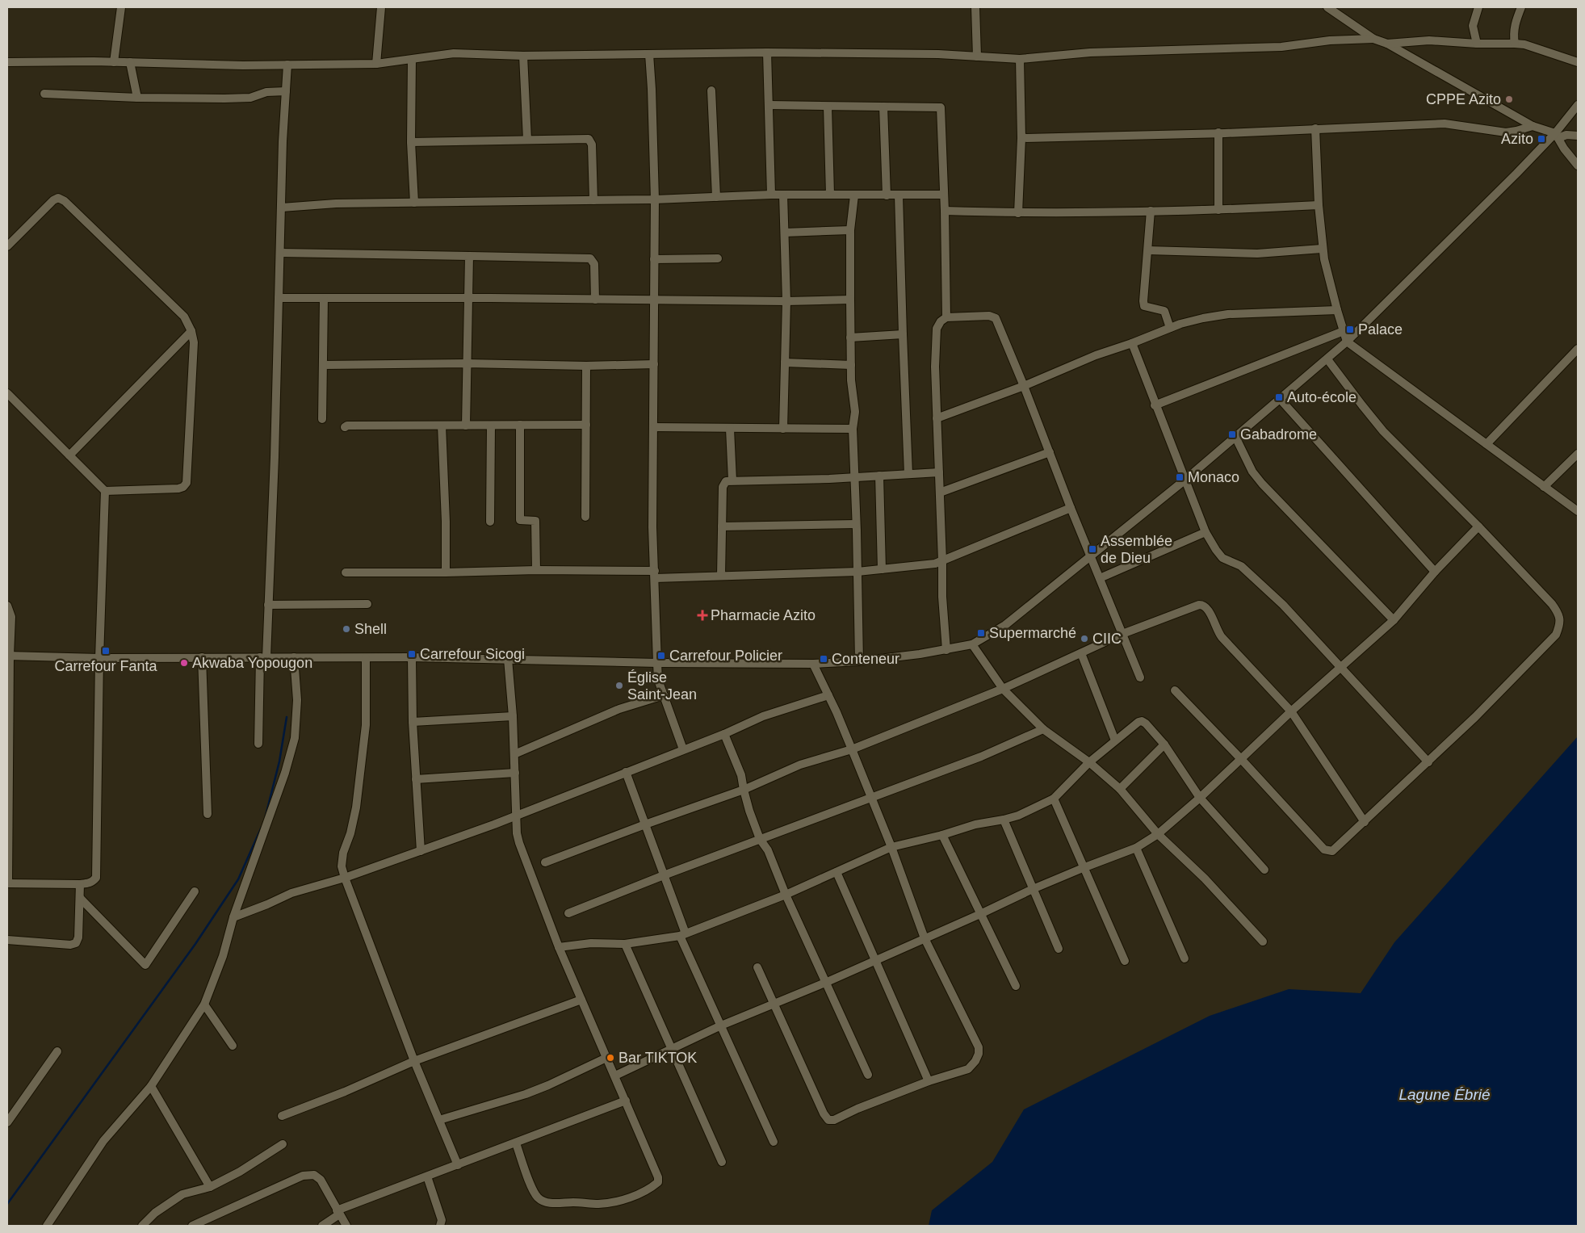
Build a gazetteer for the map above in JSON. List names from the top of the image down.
{
  "water": ["Lagune Ébrié"],
  "places": {
    "other": [
      "CPPE Azito",
      "Shell",
      "CIIC",
      "Akwaba Yopougon",
      "Église Saint-Jean",
      "Bar TIKTOK"
    ],
    "transit": [
      "Azito",
      "Palace",
      "Auto-école",
      "Gabadrome",
      "Monaco",
      "Assemblée de Dieu",
      "Supermarché",
      "Carrefour Fanta",
      "Carrefour Sicogi",
      "Carrefour Policier",
      "Conteneur"
    ],
    "health": ["Pharmacie Azito"]
  }
}
